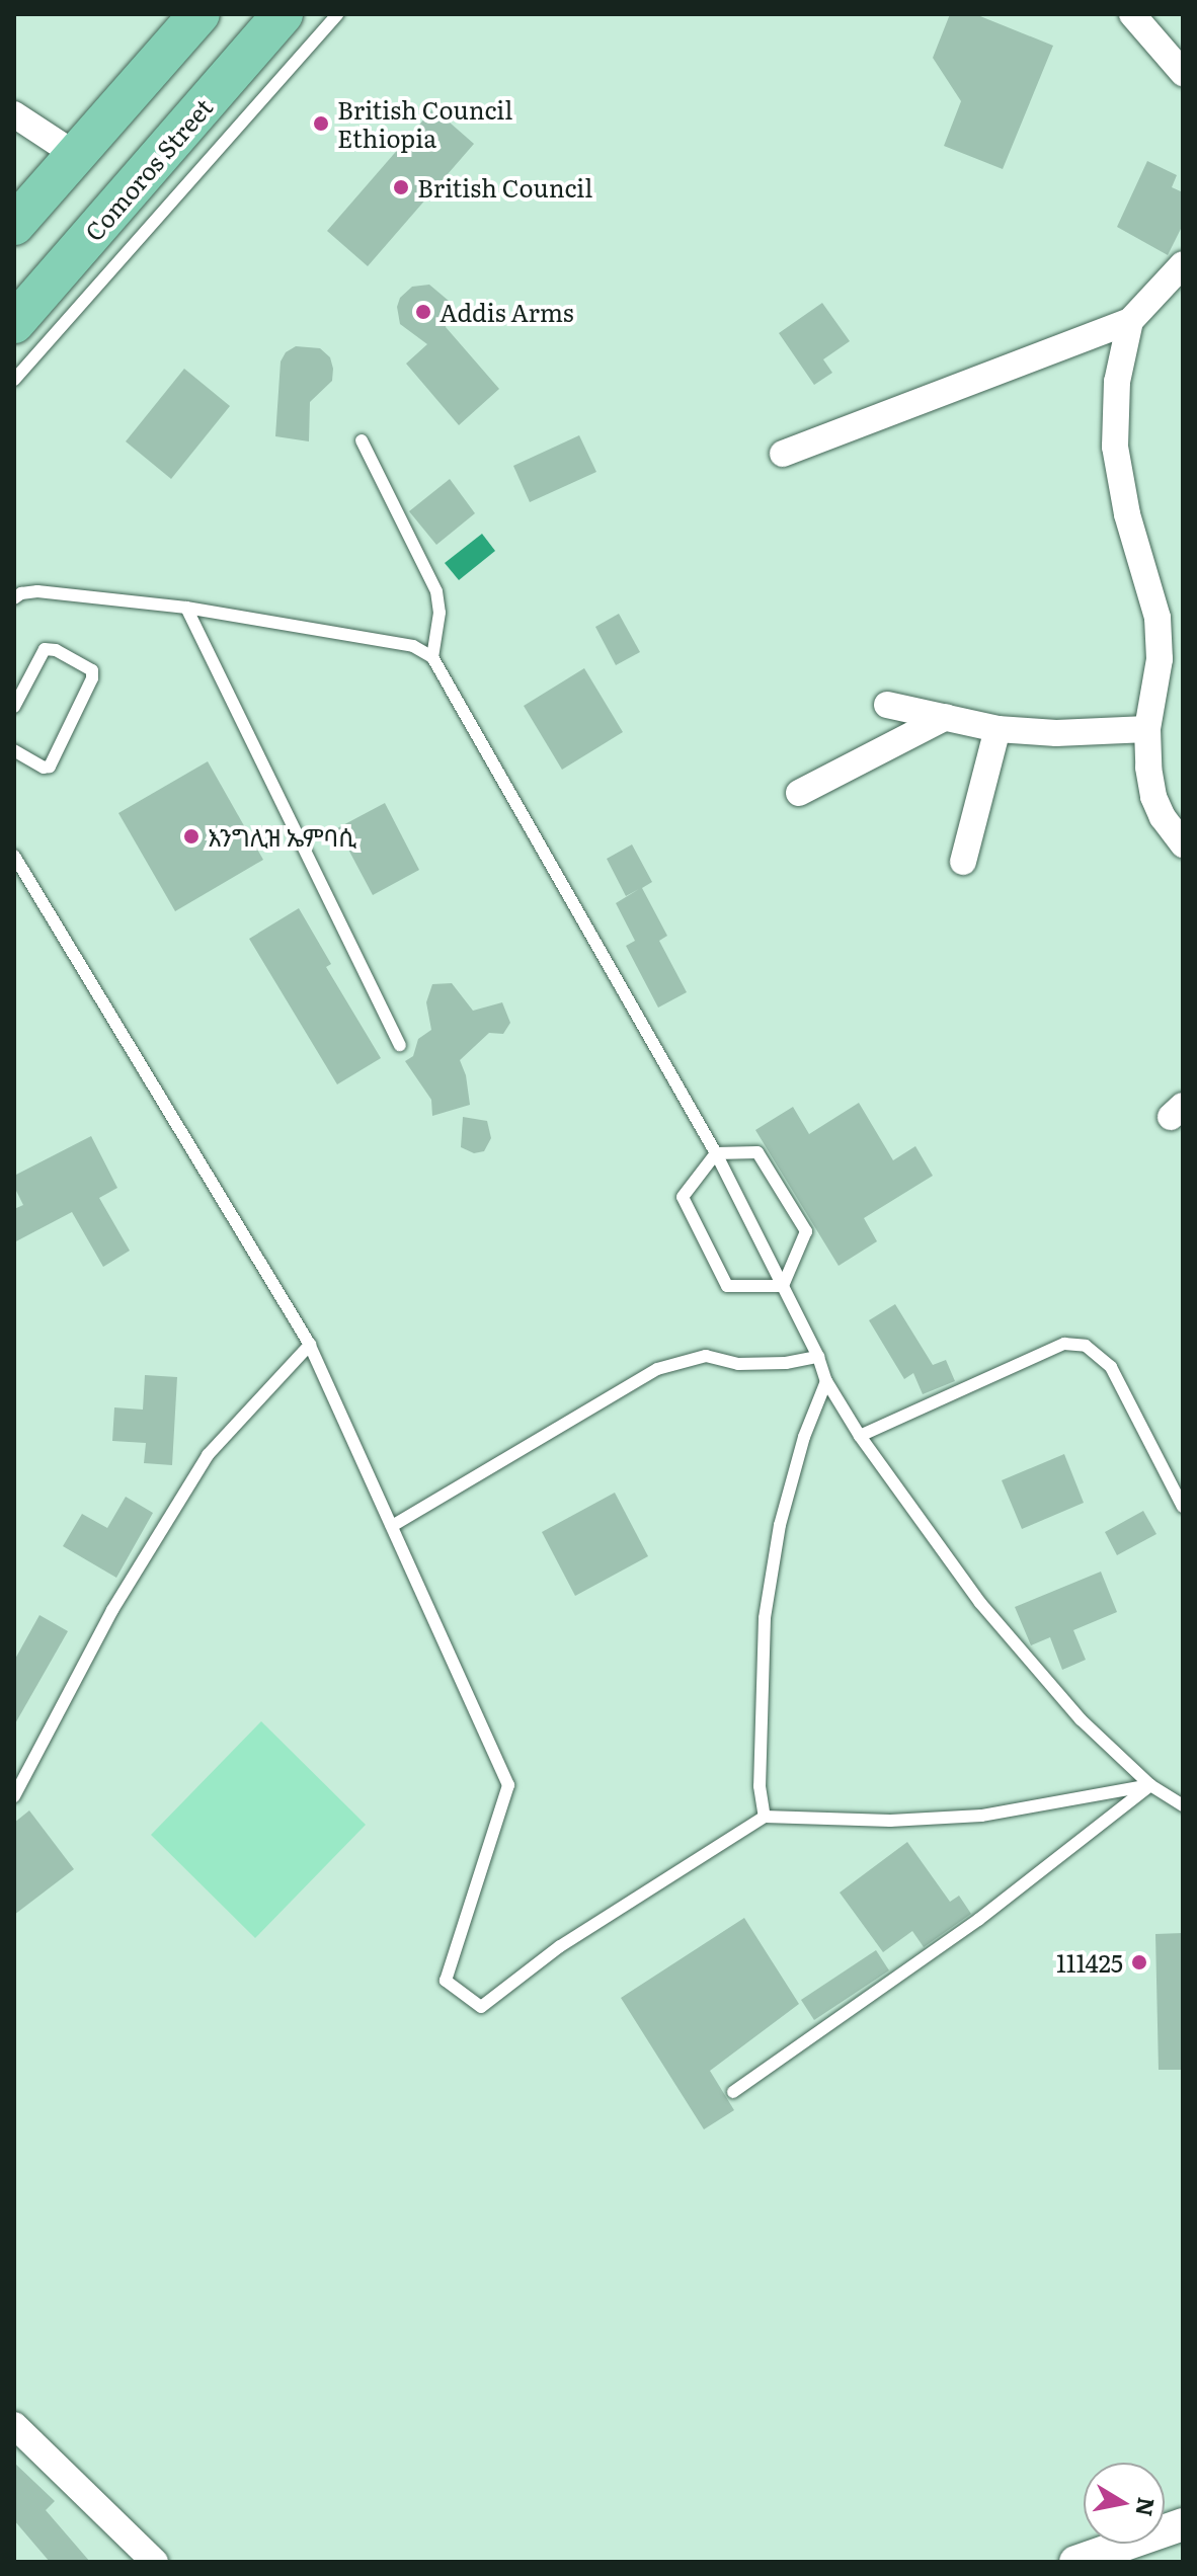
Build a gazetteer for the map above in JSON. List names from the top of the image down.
{
  "streets": {
    "main road": ["Comoros Street"]
  },
  "places": [
    "British Council Ethiopia",
    "British Council",
    "Addis Arms",
    "እንግሊዝ ኤምባሲ",
    "111425"
  ],
  "north": "right"
}
